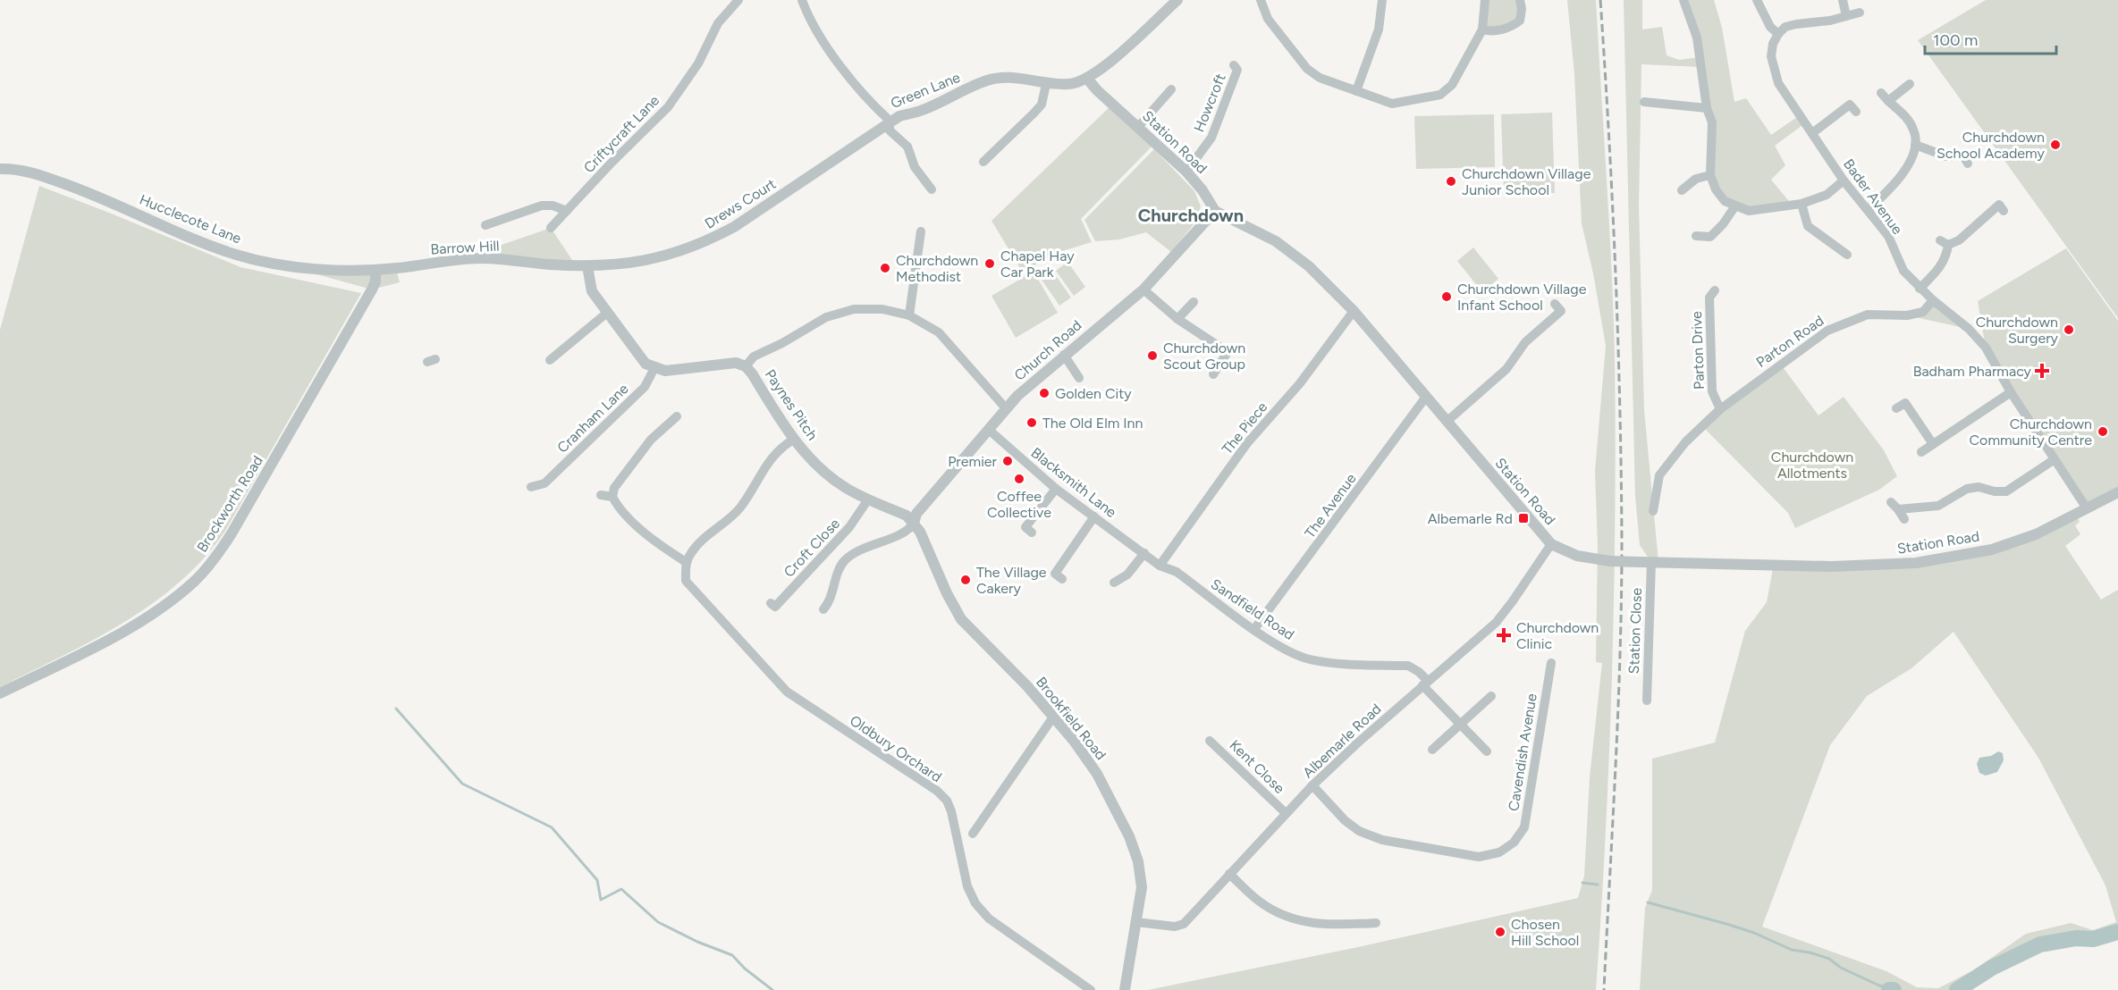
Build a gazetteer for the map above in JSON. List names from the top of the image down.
{
  "streets": {
    "street": [
      "Green Lane",
      "Howcroft",
      "Criftycraft Lane",
      "Station Road",
      "Bader Avenue",
      "Drews Court",
      "Hucclecote Lane",
      "Barrow Hill",
      "Parton Road",
      "Church Road",
      "Parton Drive",
      "Paynes Pitch",
      "Cranham Lane",
      "The Piece",
      "Blacksmith Lane",
      "Brockworth Road",
      "The Avenue",
      "Croft Close",
      "Sandfield Road",
      "Station Close",
      "Brookfield Road",
      "Albemarle Road",
      "Oldbury Orchard",
      "Cavendish Avenue",
      "Kent Close"
    ]
  },
  "crossings": [
    ["Green Lane", "Station Road"],
    ["Green Lane", "Drews Court"],
    ["Howcroft", "Station Road"],
    ["Station Road", "Church Road"],
    ["Station Road", "The Piece"],
    ["Station Road", "The Avenue"],
    ["Station Road", "Station Close"],
    ["Station Road", "Albemarle Road"],
    ["Bader Avenue", "Parton Road"],
    ["Drews Court", "Barrow Hill"],
    ["Hucclecote Lane", "Barrow Hill"],
    ["Hucclecote Lane", "Brockworth Road"],
    ["Barrow Hill", "Brockworth Road"],
    ["Parton Road", "Parton Drive"],
    ["Church Road", "Paynes Pitch"],
    ["Church Road", "Blacksmith Lane"],
    ["Church Road", "Brookfield Road"],
    ["Paynes Pitch", "Cranham Lane"],
    ["Paynes Pitch", "Croft Close"],
    ["Paynes Pitch", "Brookfield Road"],
    ["The Piece", "Blacksmith Lane"],
    ["The Piece", "Sandfield Road"],
    ["Blacksmith Lane", "Sandfield Road"],
    ["The Avenue", "Sandfield Road"],
    ["Sandfield Road", "Albemarle Road"],
    ["Brookfield Road", "Albemarle Road"],
    ["Albemarle Road", "Cavendish Avenue"],
    ["Albemarle Road", "Kent Close"]
  ],
  "districts": ["Churchdown"],
  "parks": ["Churchdown Allotments"],
  "places": {
    "other": [
      "Churchdown School Academy",
      "Churchdown Village Junior School",
      "Chapel Hay Car Park",
      "Churchdown Methodist",
      "Churchdown Village Infant School",
      "Churchdown Surgery",
      "Churchdown Scout Group",
      "Golden City",
      "The Old Elm Inn",
      "Churchdown Community Centre",
      "Premier",
      "Coffee Collective",
      "The Village Cakery",
      "Chosen Hill School"
    ],
    "health": ["Badham Pharmacy", "Churchdown Clinic"],
    "transit": ["Albemarle Rd"]
  },
  "scale_bar": "100 m"
}
